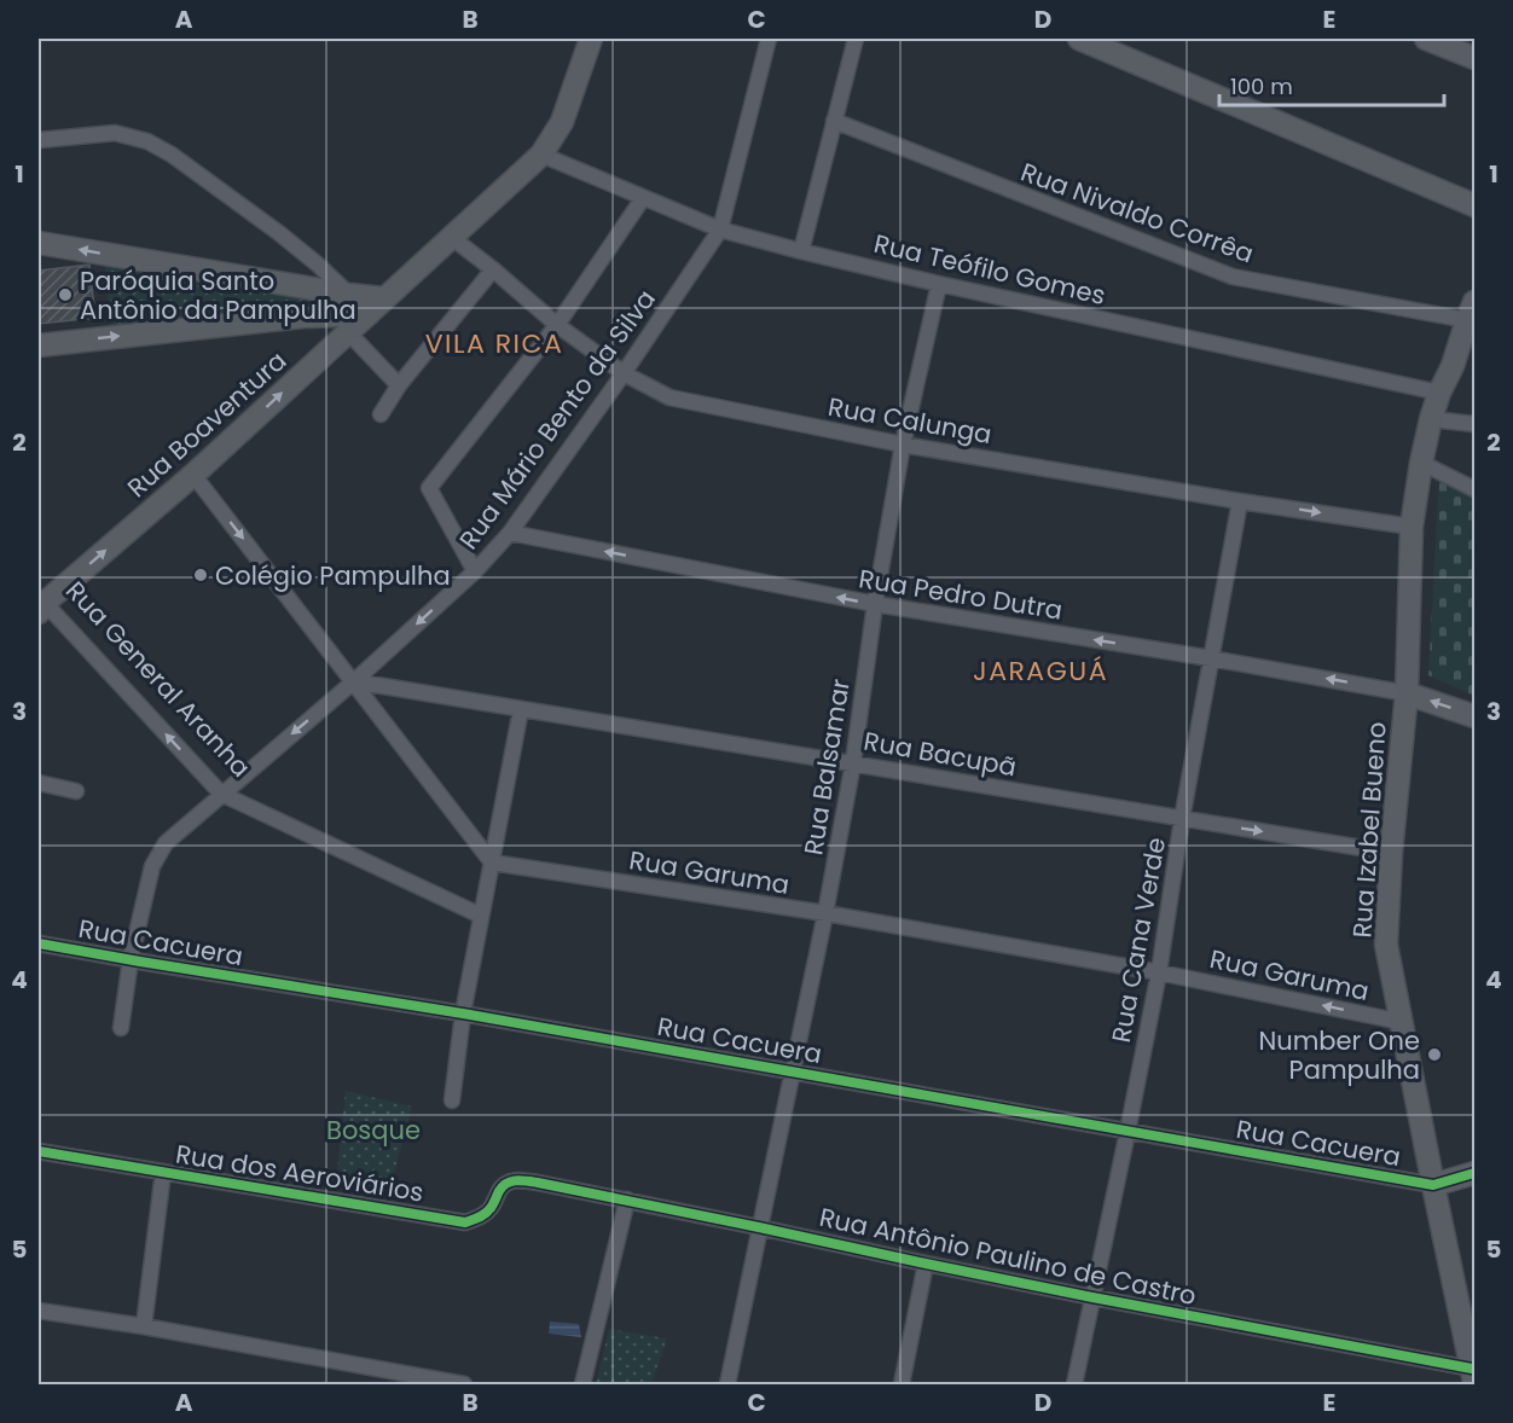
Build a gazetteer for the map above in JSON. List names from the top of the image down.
{
  "streets": {
    "street": [
      "Rua Nivaldo Corrêa",
      "Rua Teófilo Gomes",
      "Rua Mário Bento da Silva",
      "Rua Calunga",
      "Rua Boaventura",
      "Rua Pedro Dutra",
      "Rua General Aranha",
      "Rua Bacupã",
      "Rua Balsamar",
      "Rua Izabel Bueno",
      "Rua Garuma",
      "Rua Cana Verde",
      "Rua Cacuera",
      "Rua dos Aeroviários",
      "Rua Antônio Paulino de Castro"
    ]
  },
  "crossings": [
    ["Rua Nivaldo Corrêa", "Rua Izabel Bueno"],
    ["Rua Teófilo Gomes", "Rua Mário Bento da Silva"],
    ["Rua Teófilo Gomes", "Rua Boaventura"],
    ["Rua Teófilo Gomes", "Rua Balsamar"],
    ["Rua Teófilo Gomes", "Rua Izabel Bueno"],
    ["Rua Mário Bento da Silva", "Rua Calunga"],
    ["Rua Mário Bento da Silva", "Rua Pedro Dutra"],
    ["Rua Mário Bento da Silva", "Rua General Aranha"],
    ["Rua Mário Bento da Silva", "Rua Bacupã"],
    ["Rua Mário Bento da Silva", "Rua Cacuera"],
    ["Rua Calunga", "Rua Boaventura"],
    ["Rua Calunga", "Rua Balsamar"],
    ["Rua Calunga", "Rua Izabel Bueno"],
    ["Rua Calunga", "Rua Cana Verde"],
    ["Rua Boaventura", "Rua General Aranha"],
    ["Rua Pedro Dutra", "Rua Balsamar"],
    ["Rua Pedro Dutra", "Rua Izabel Bueno"],
    ["Rua Pedro Dutra", "Rua Cana Verde"],
    ["Rua Bacupã", "Rua Balsamar"],
    ["Rua Bacupã", "Rua Izabel Bueno"],
    ["Rua Bacupã", "Rua Cana Verde"],
    ["Rua Balsamar", "Rua Garuma"],
    ["Rua Balsamar", "Rua Cacuera"],
    ["Rua Balsamar", "Rua Antônio Paulino de Castro"],
    ["Rua Izabel Bueno", "Rua Garuma"],
    ["Rua Izabel Bueno", "Rua Cacuera"],
    ["Rua Izabel Bueno", "Rua Antônio Paulino de Castro"],
    ["Rua Garuma", "Rua Cana Verde"],
    ["Rua Cana Verde", "Rua Cacuera"],
    ["Rua Cana Verde", "Rua Antônio Paulino de Castro"],
    ["Rua dos Aeroviários", "Rua Antônio Paulino de Castro"]
  ],
  "one_way": ["Rua Boaventura", "Rua Pedro Dutra", "Rua General Aranha"],
  "districts": ["VILA RICA", "JARAGUÁ"],
  "parks": ["Bosque"],
  "places": ["Paróquia Santo Antônio da Pampulha", "Colégio Pampulha", "Number One Pampulha"],
  "scale_bar": "100 m",
  "grid": {
    "columns": [
      "A",
      "B",
      "C",
      "D",
      "E"
    ],
    "rows": [
      "1",
      "2",
      "3",
      "4",
      "5"
    ]
  }
}
